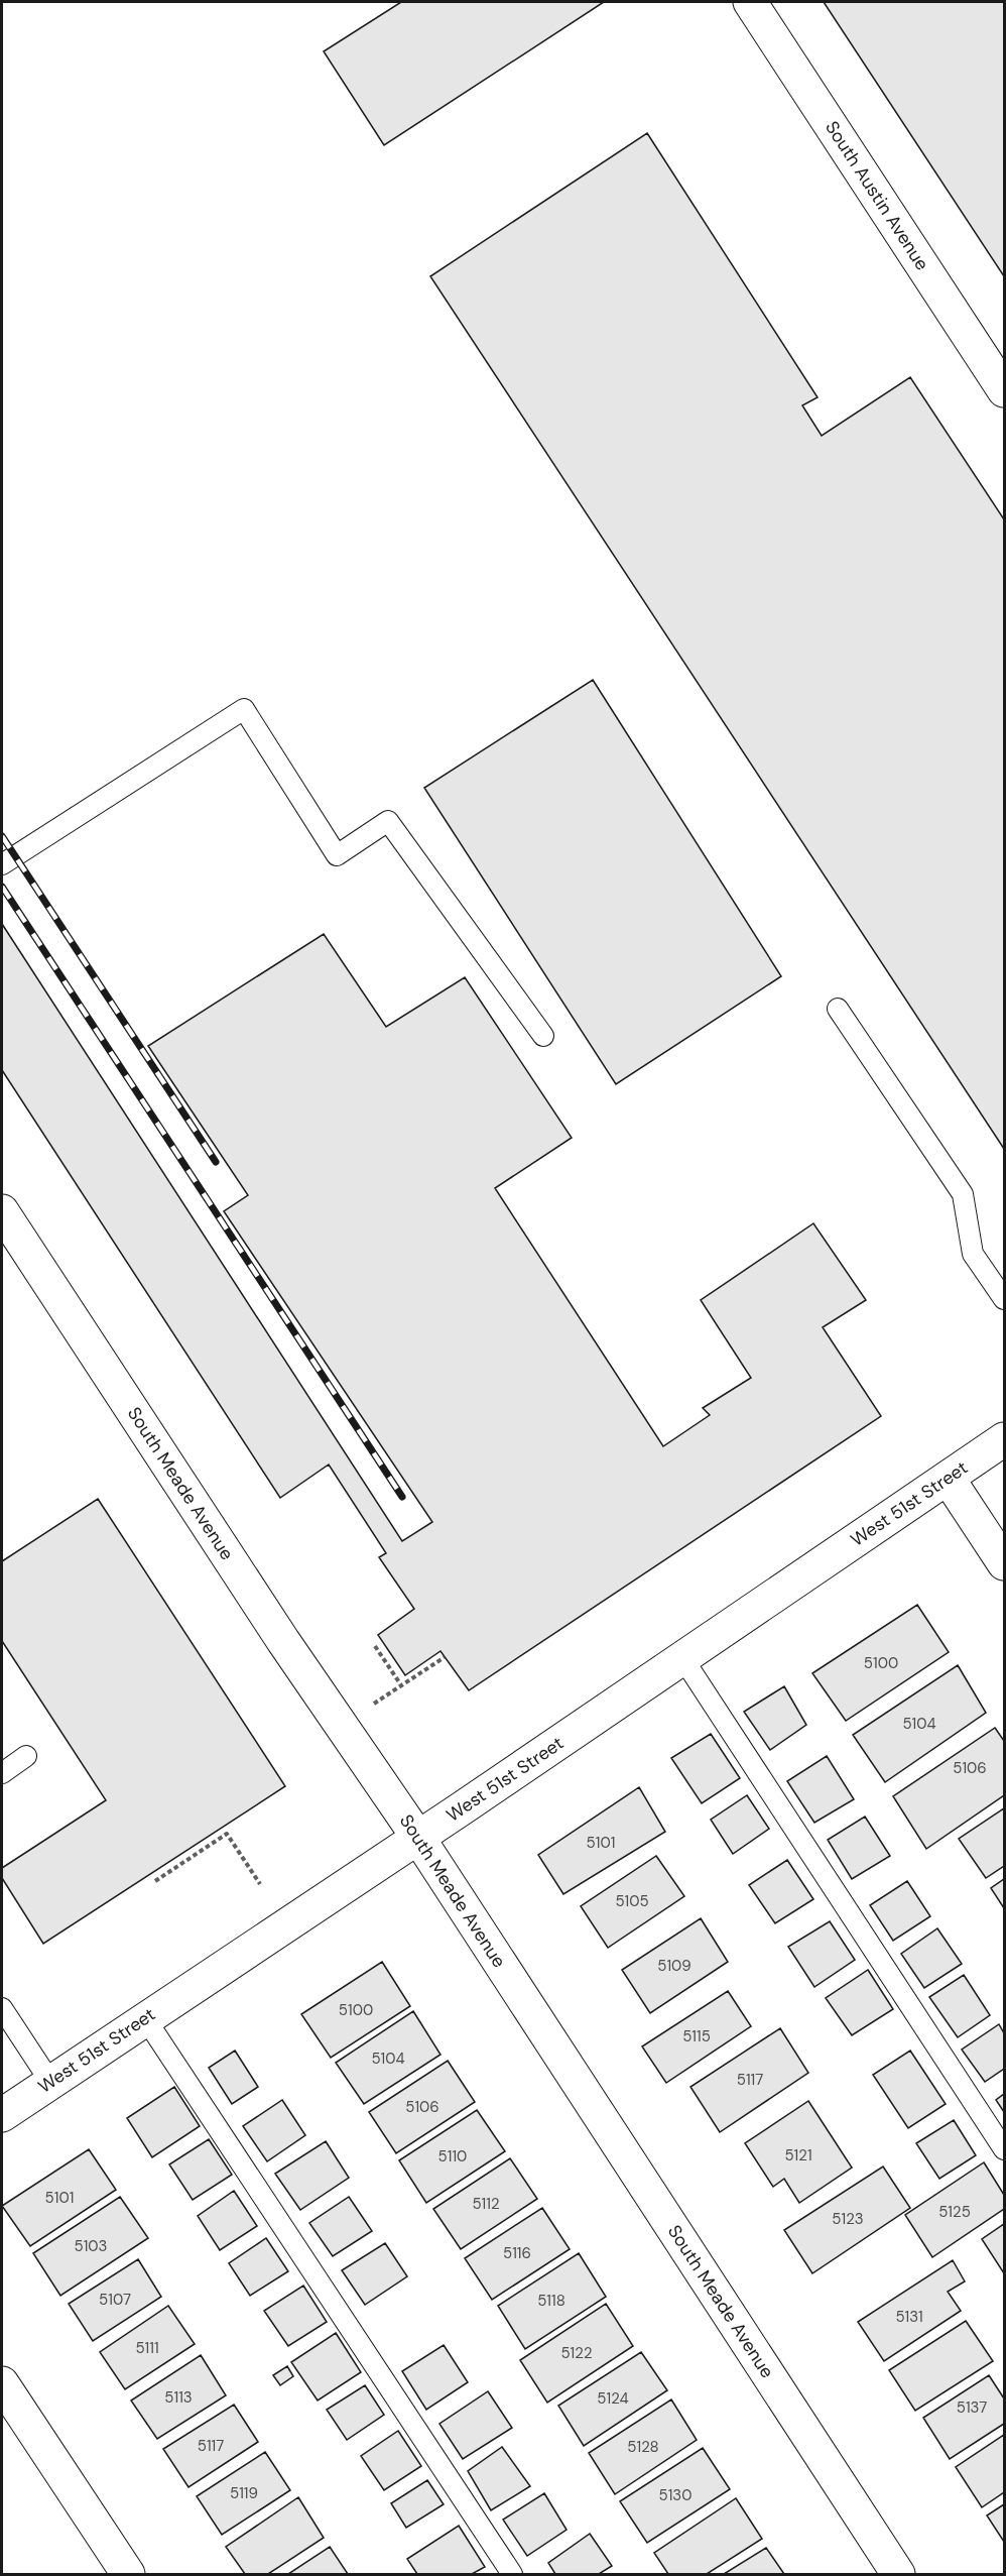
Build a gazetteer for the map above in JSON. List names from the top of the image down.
{
  "streets": {
    "street": ["South Austin Avenue", "South Meade Avenue", "West 51st Street"]
  },
  "crossings": [
    ["South Meade Avenue", "West 51st Street"]
  ],
  "house_numbers": [
    "5100",
    "5104",
    "5106",
    "5101",
    "5105",
    "5109",
    "5100",
    "5115",
    "5104",
    "5117",
    "5106",
    "5121",
    "5110",
    "5101",
    "5112",
    "5125",
    "5123",
    "5103",
    "5116",
    "5107",
    "5118",
    "5131",
    "5111",
    "5122",
    "5113",
    "5124",
    "5137",
    "5117",
    "5128",
    "5119",
    "5130"
  ]
}
